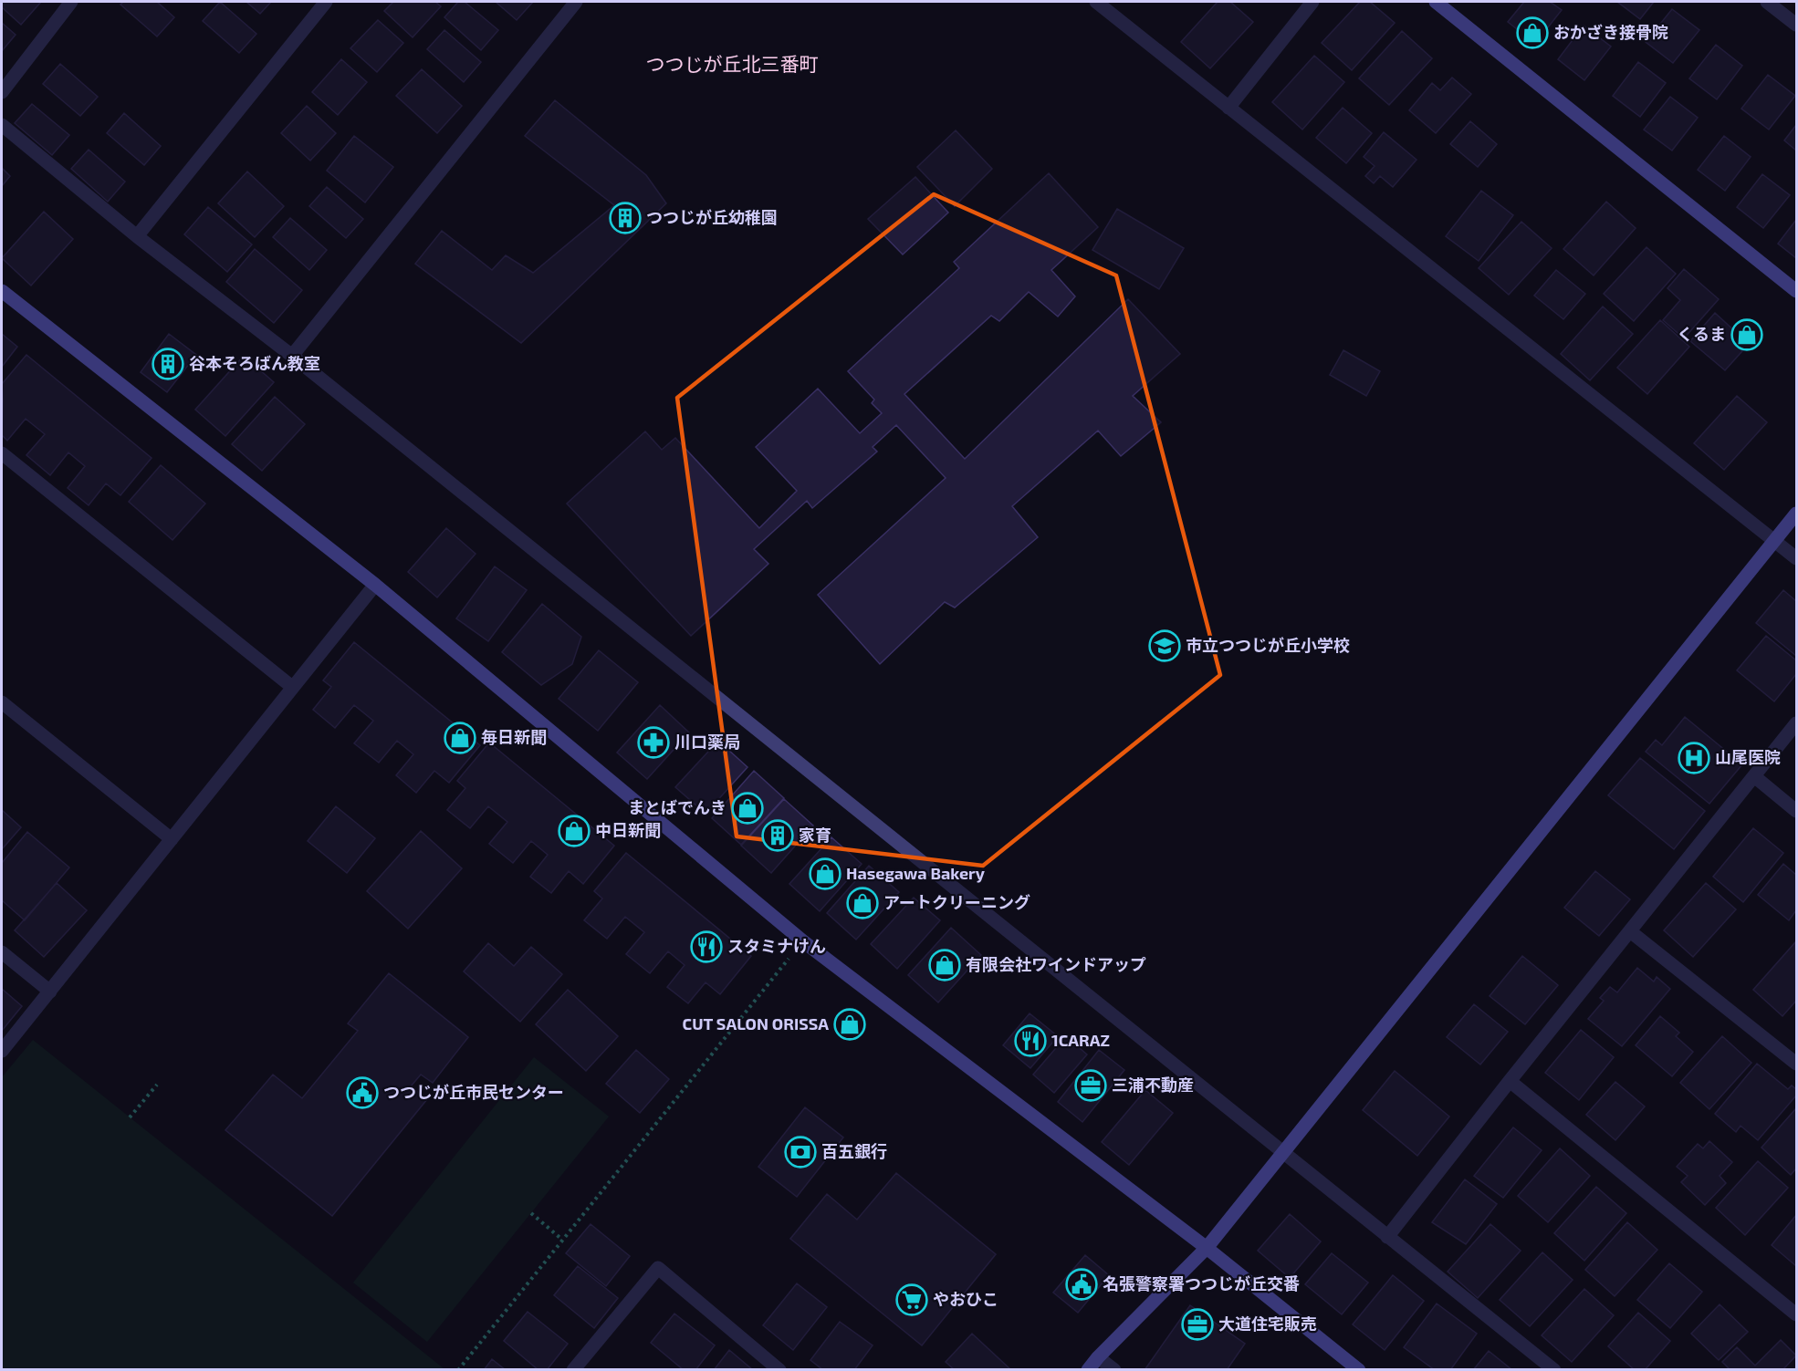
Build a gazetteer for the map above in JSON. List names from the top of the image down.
{
  "districts": ["つつじが丘北三番町"],
  "places": {
    "shop": [
      "おかざき接骨院",
      "くるま",
      "毎日新聞",
      "まとばでんき",
      "中日新聞",
      "Hasegawa Bakery",
      "アートクリーニング",
      "有限会社ワインドアップ",
      "CUT SALON ORISSA"
    ],
    "building": ["つつじが丘幼稚園", "谷本そろばん教室", "家育"],
    "school or university": ["市立つつじが丘小学校"],
    "pharmacy": ["川口薬局"],
    "hospital": ["山尾医院"],
    "restaurant": ["スタミナけん", "1CARAZ"],
    "office": ["三浦不動産", "大道住宅販売"],
    "public building": ["つつじが丘市民センター", "名張警察署つつじが丘交番"],
    "bank": ["百五銀行"],
    "supermarket": ["やおひこ"]
  }
}
